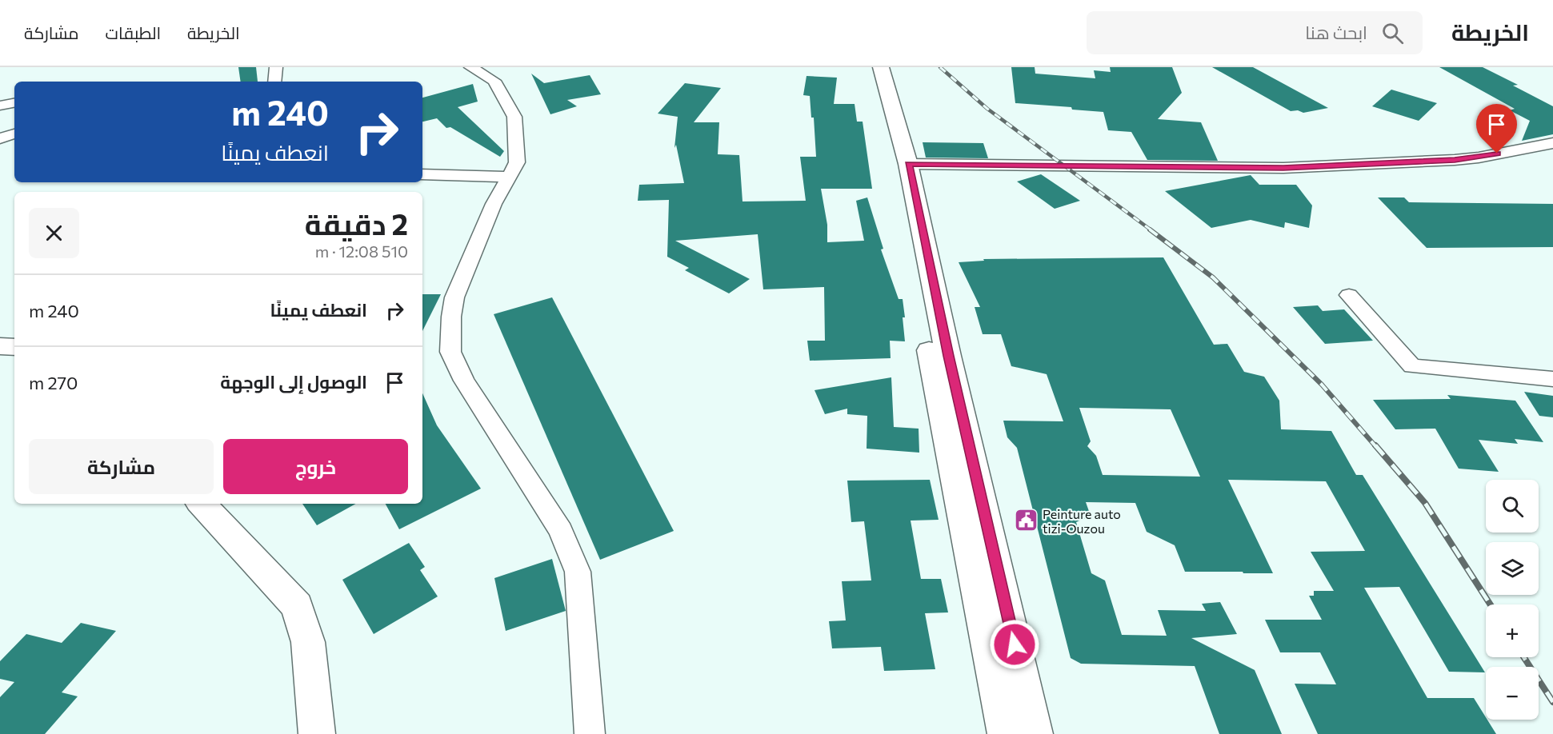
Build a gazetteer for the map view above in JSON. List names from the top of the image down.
{
  "places": {
    "public building": ["Peinture auto tizi-Ouzou"]
  },
  "page": {
    "header": "الخريطة",
    "search": "ابحث هنا",
    "nav": ["الخريطة", "الطبقات", "مشاركة"],
    "turn": ["240 m", "انعطف يمينًا"],
    "heading": ["2 دقيقة", "510 m · 12:08"],
    "list": [
      {
        "name": "انعطف يمينًا",
        "value": "240 m"
      },
      {
        "name": "الوصول إلى الوجهة",
        "value": "270 m"
      }
    ],
    "buttons": ["خروج", "مشاركة"],
    "map_buttons": ["+", "−"]
  }
}
